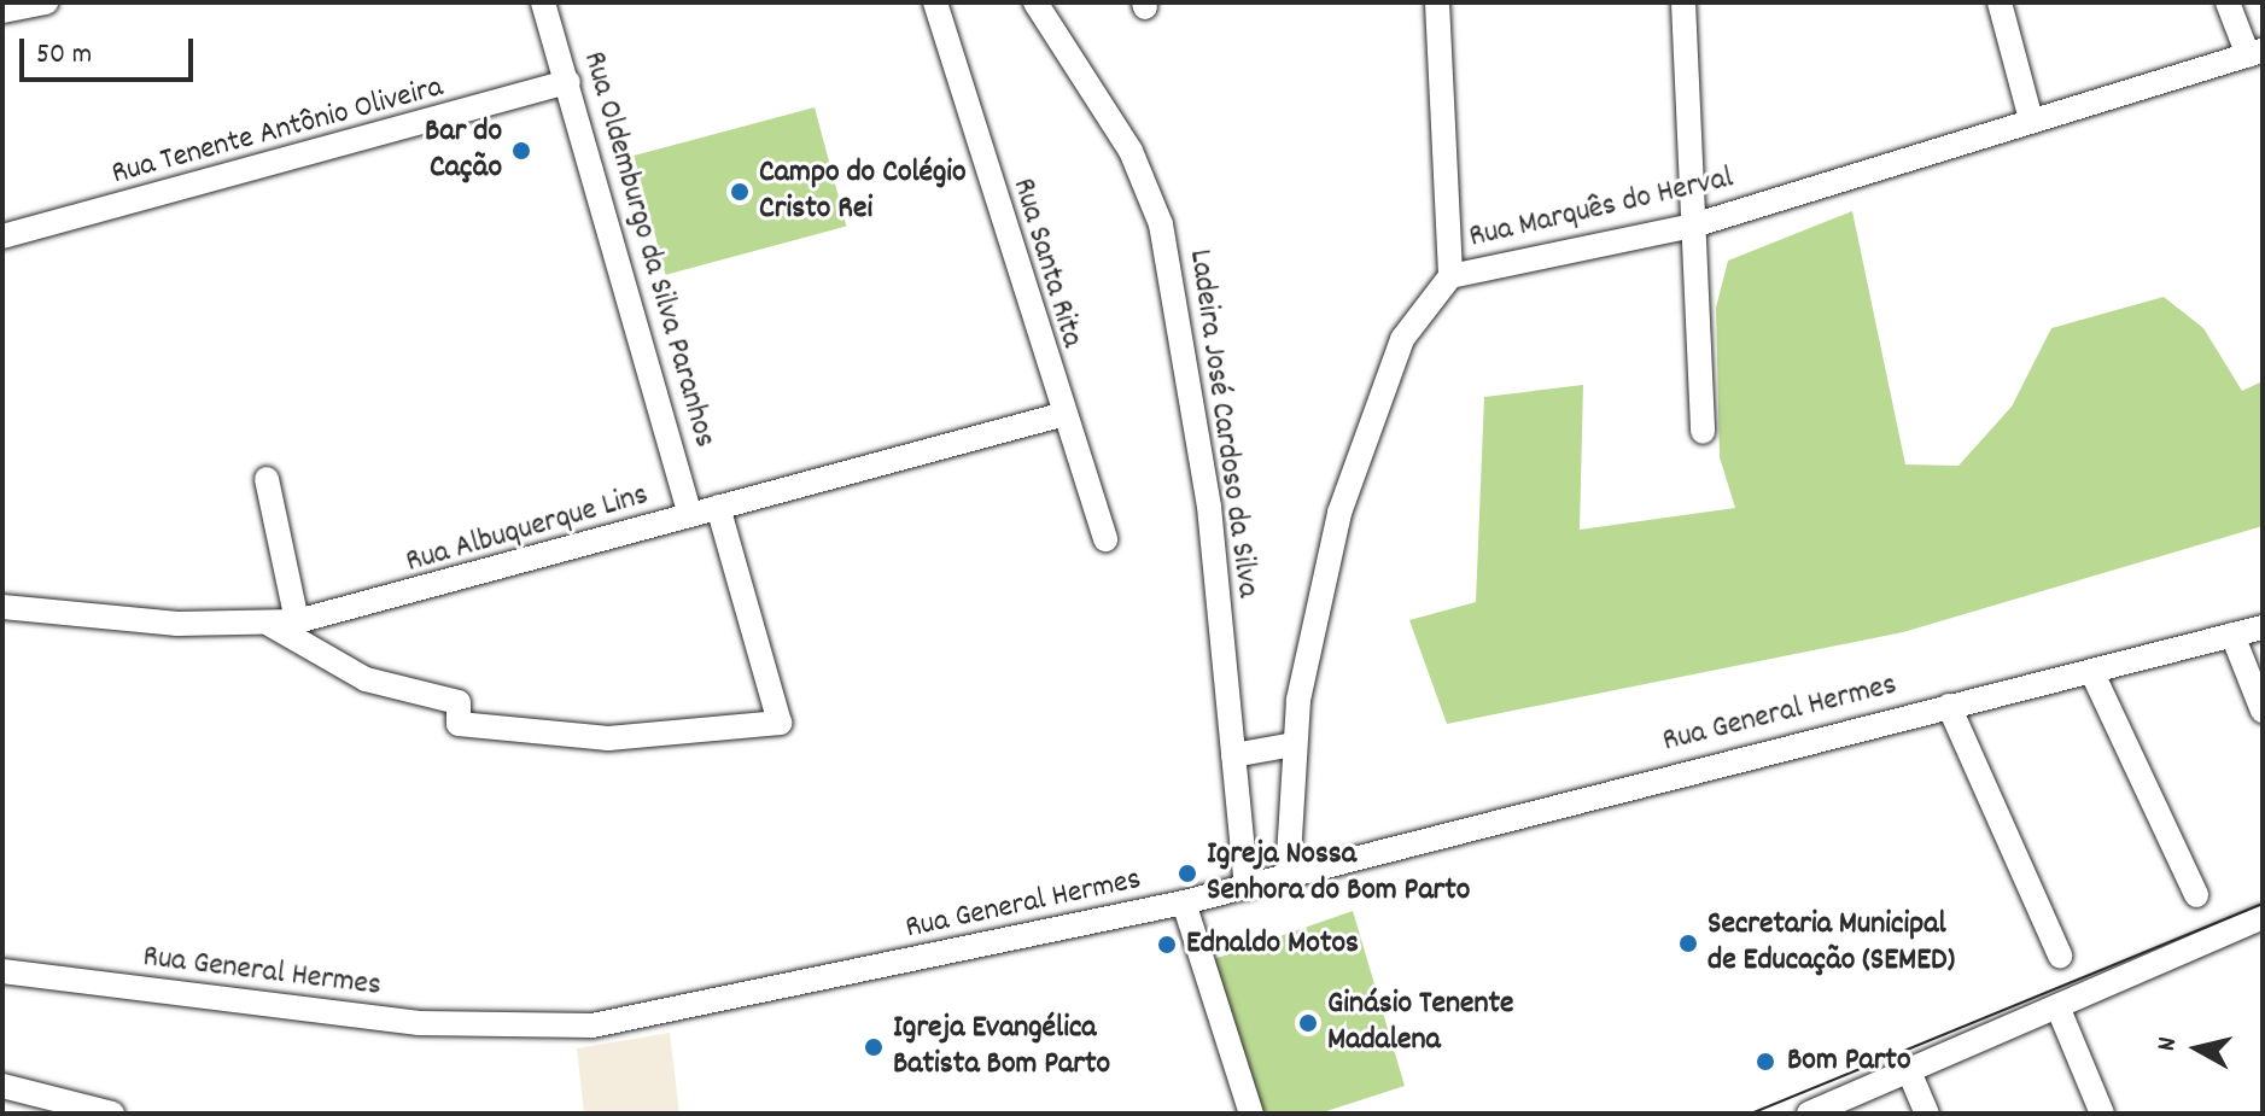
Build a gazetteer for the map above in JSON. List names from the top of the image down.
{
  "streets": {
    "street": [
      "Rua Tenente Antônio Oliveira",
      "Rua Marquês do Herval",
      "Rua Oldemburgo da Silva Paranhos",
      "Rua Santa Rita",
      "Ladeira José Cardoso da Silva",
      "Rua Albuquerque Lins",
      "Rua General Hermes"
    ]
  },
  "crossings": [
    ["Rua Tenente Antônio Oliveira", "Rua Oldemburgo da Silva Paranhos"],
    ["Rua Marquês do Herval", "Rua General Hermes"],
    ["Rua Oldemburgo da Silva Paranhos", "Rua Albuquerque Lins"],
    ["Rua Santa Rita", "Rua Albuquerque Lins"],
    ["Ladeira José Cardoso da Silva", "Rua General Hermes"]
  ],
  "places": [
    "Bar do Cação",
    "Campo do Colégio Cristo Rei",
    "Igreja Nossa Senhora do Bom Parto",
    "Secretaria Municipal de Educação (SEMED)",
    "Ednaldo Motos",
    "Ginásio Tenente Madalena",
    "Igreja Evangélica Batista Bom Parto",
    "Bom Parto"
  ],
  "scale_bar": "50 m",
  "north": "left"
}
